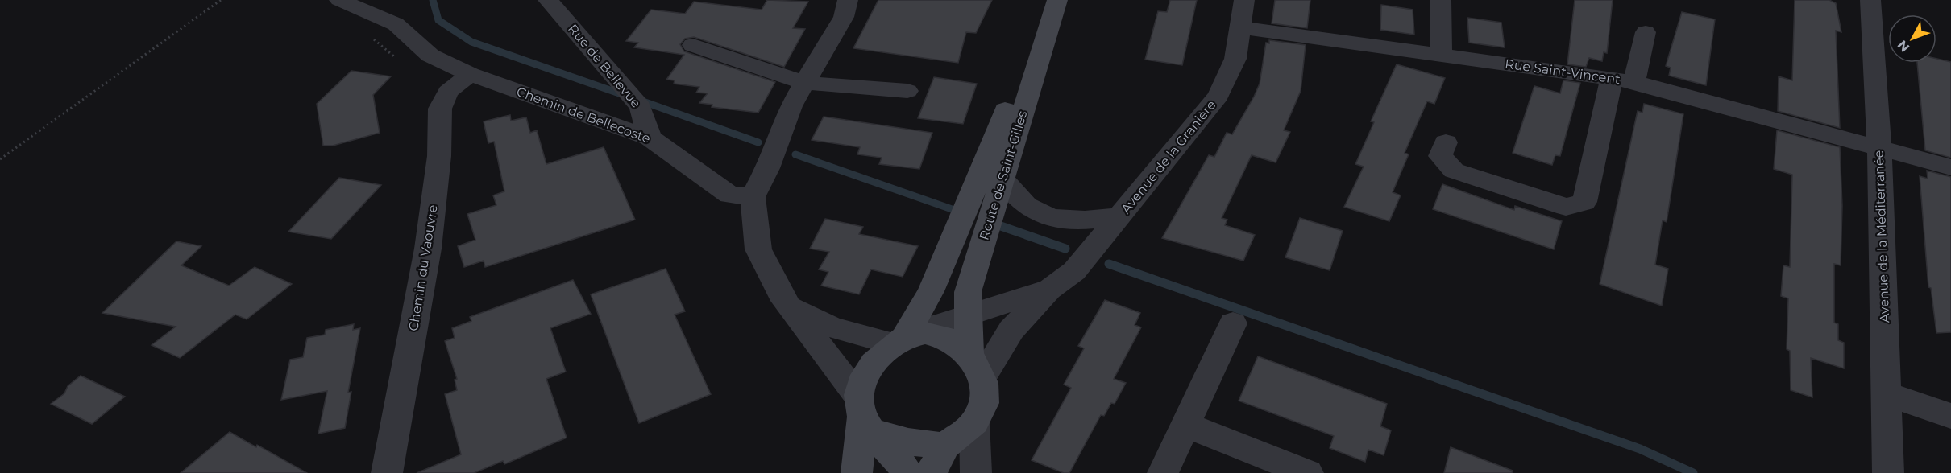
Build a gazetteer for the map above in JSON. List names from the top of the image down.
{
  "streets": {
    "main road": ["Route de Saint-Gilles"],
    "street": [
      "Rue de Bellevue",
      "Rue Saint-Vincent",
      "Chemin de Bellecoste",
      "Avenue de la Granière",
      "Avenue de la Méditerranée",
      "Chemin du Vaouvre"
    ]
  },
  "crossings": [
    ["Rue de Bellevue", "Chemin de Bellecoste"],
    ["Rue Saint-Vincent", "Avenue de la Granière"],
    ["Rue Saint-Vincent", "Avenue de la Méditerranée"],
    ["Chemin de Bellecoste", "Chemin du Vaouvre"],
    ["Avenue de la Granière", "Route de Saint-Gilles"]
  ],
  "north": "bottom left"
}
